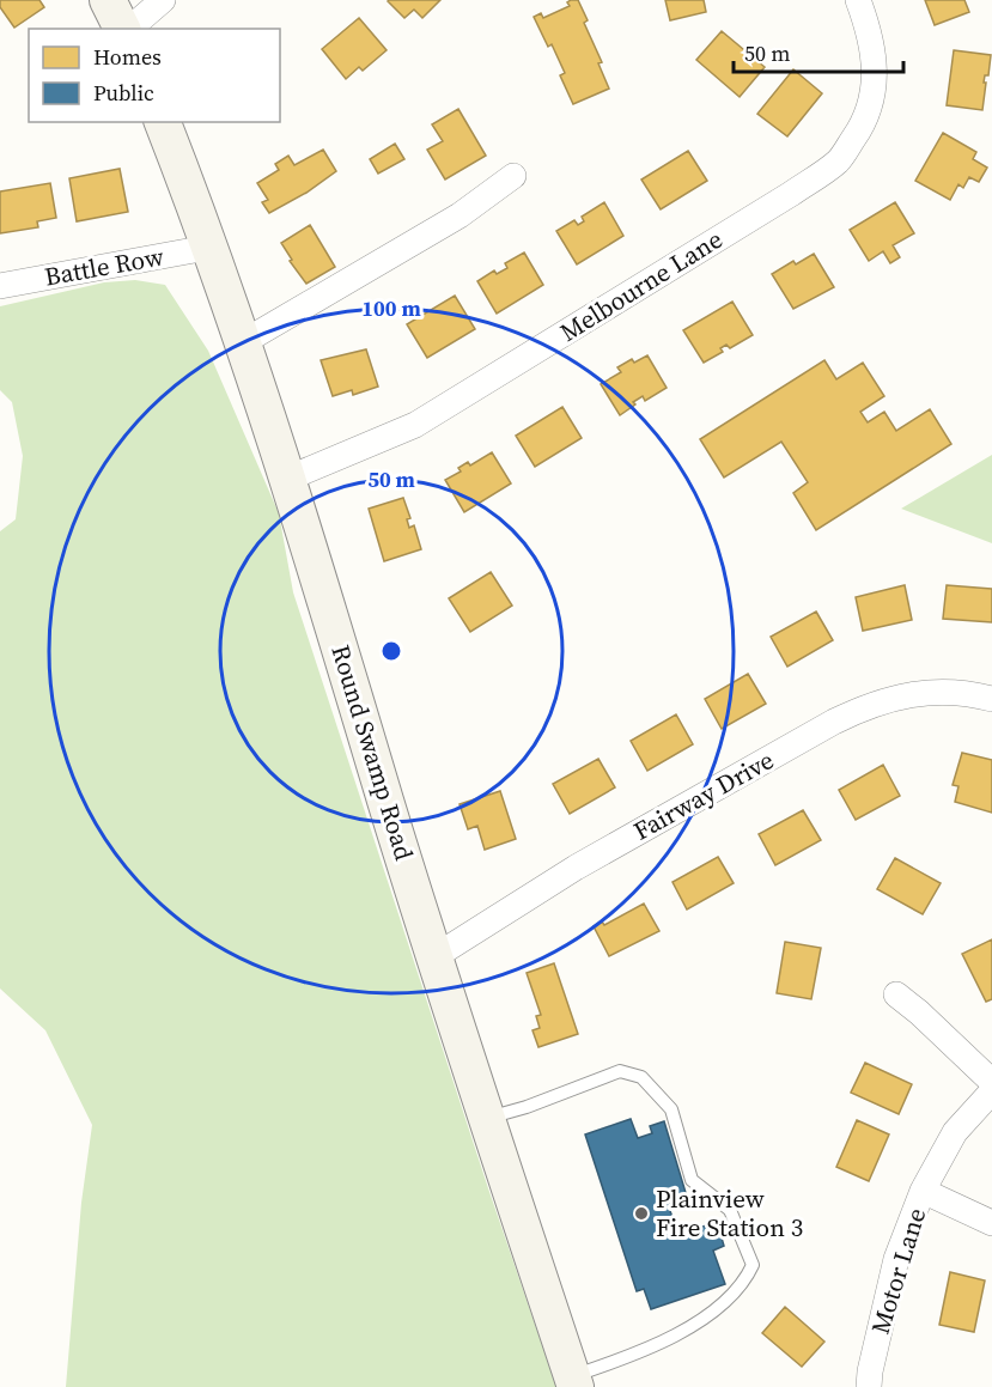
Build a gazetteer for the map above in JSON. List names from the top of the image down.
{
  "streets": {
    "main road": ["Round Swamp Road"],
    "street": [
      "Battle Row",
      "Melbourne Lane",
      "Fairway Drive",
      "Motor Lane"
    ]
  },
  "crossings": [
    ["Battle Row", "Round Swamp Road"],
    ["Melbourne Lane", "Round Swamp Road"],
    ["Round Swamp Road", "Fairway Drive"]
  ],
  "places": ["Plainview Fire Station 3"],
  "legend": ["Homes", "Public"],
  "scale_bar": "50 m",
  "rings": ["100 m", "50 m"]
}
